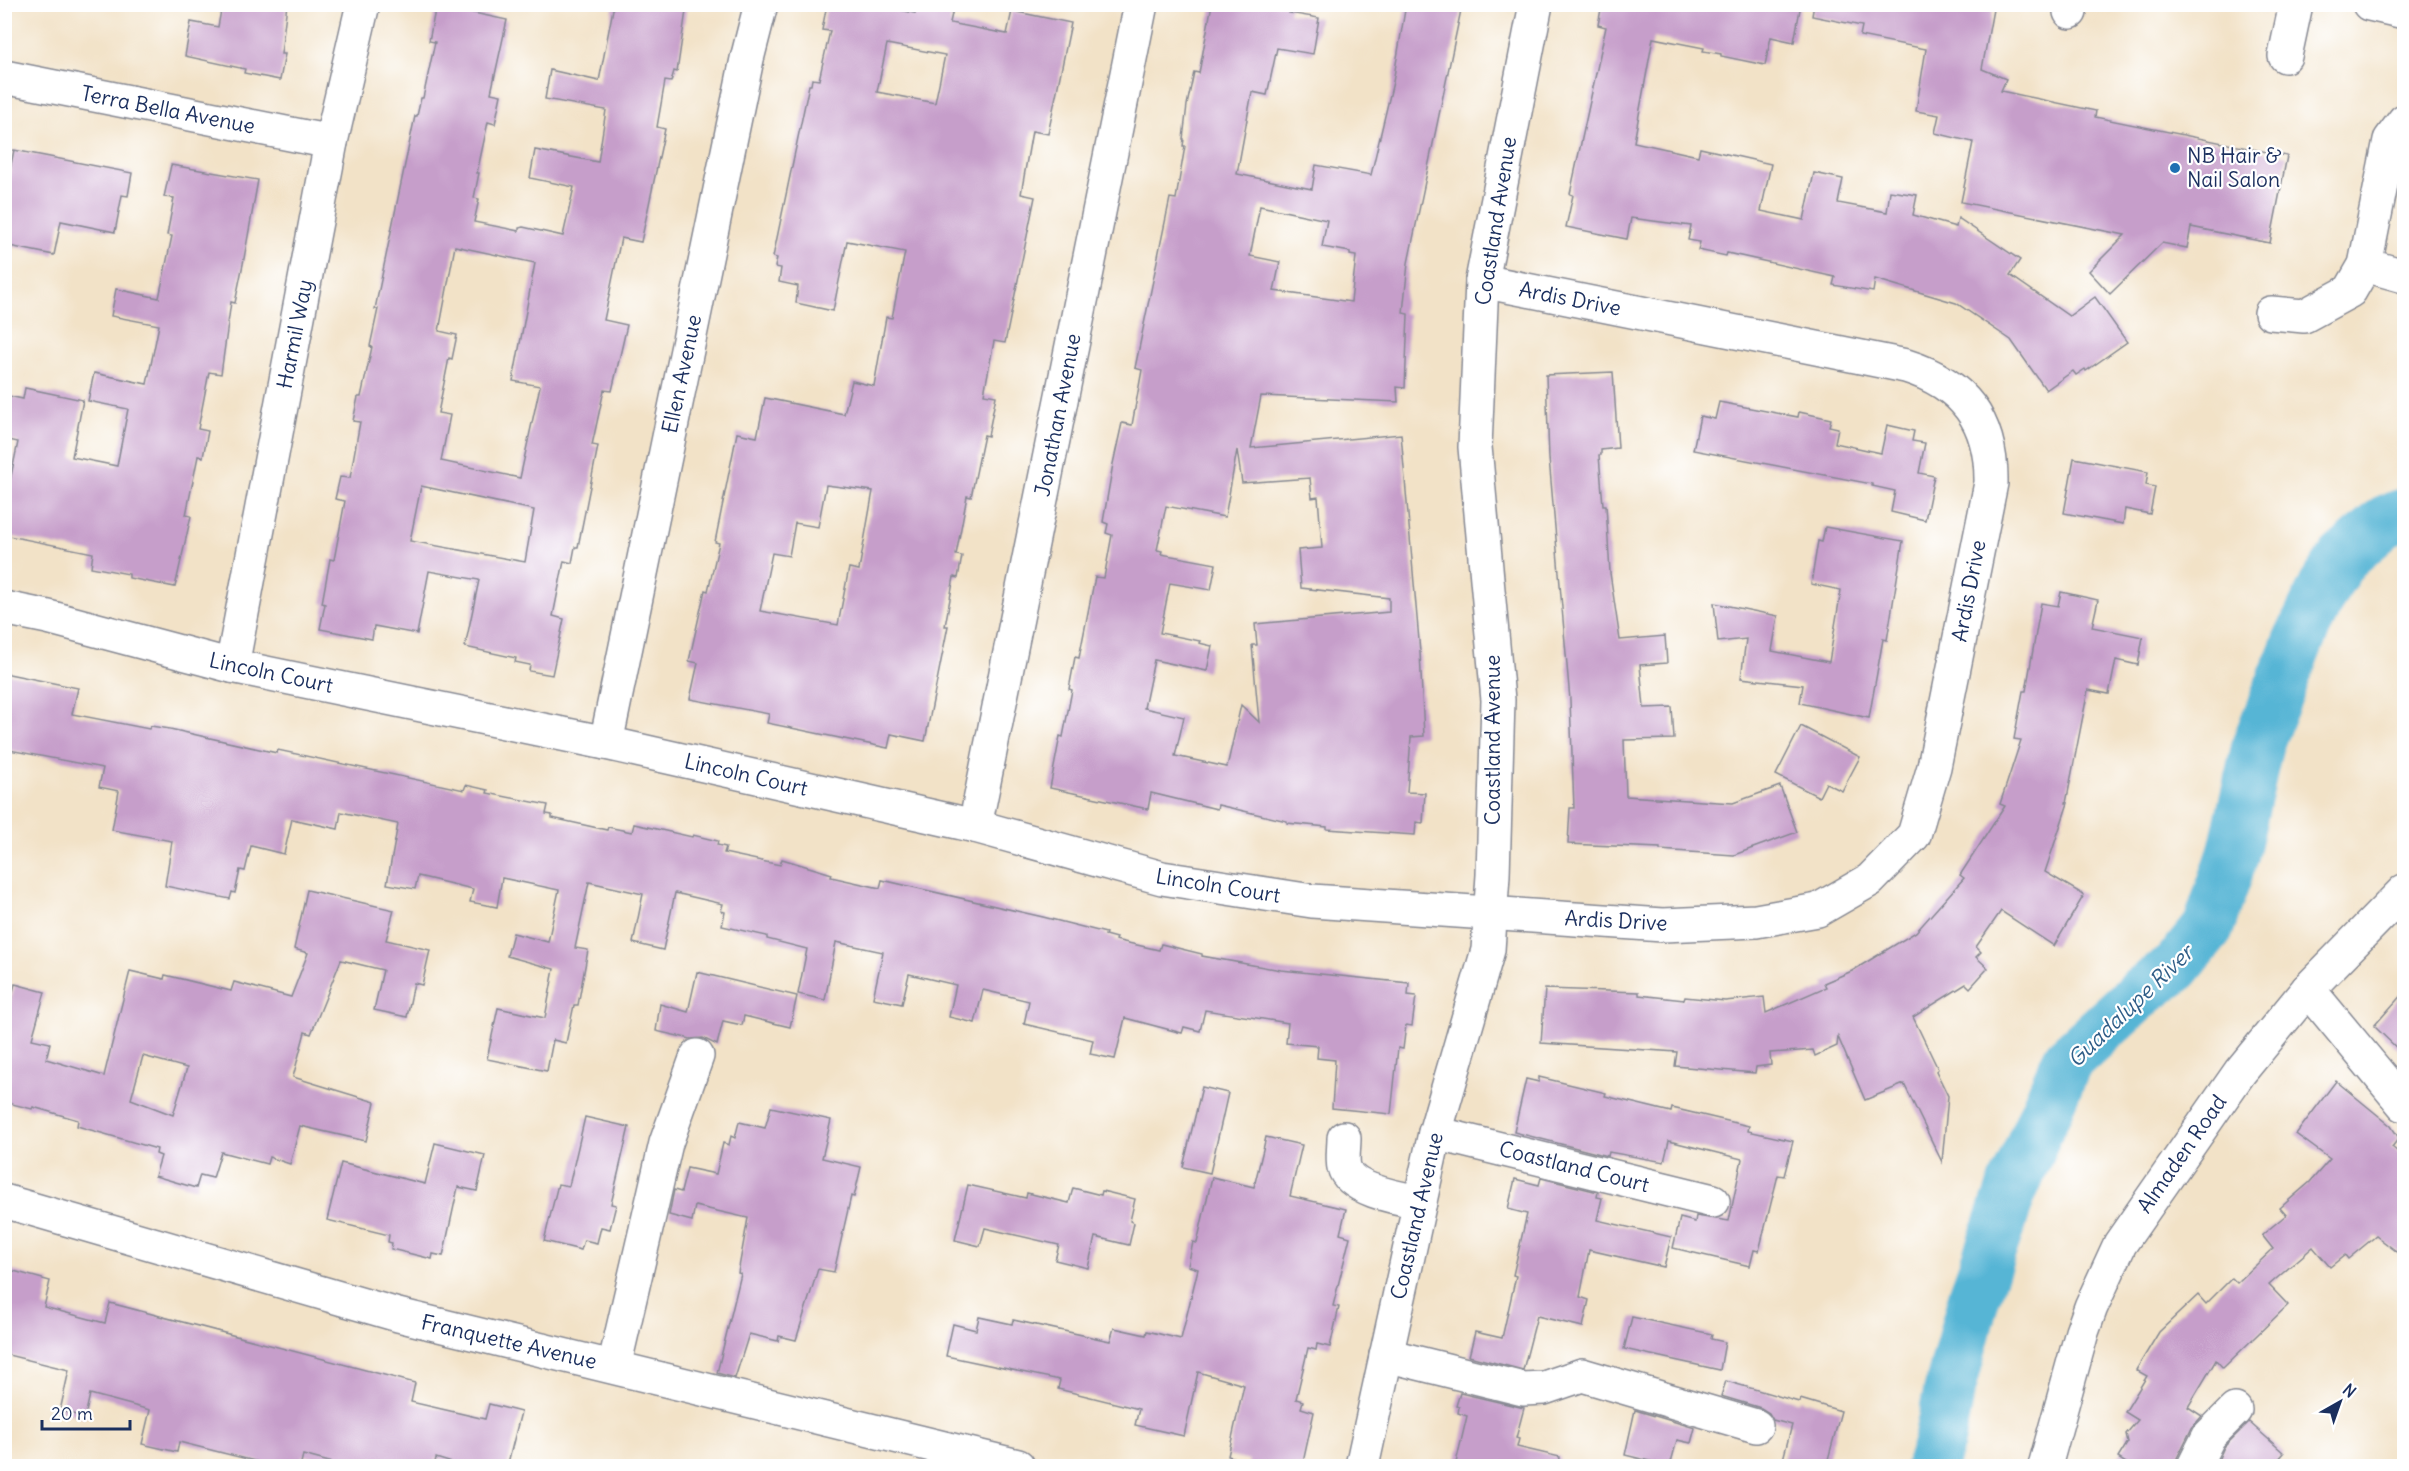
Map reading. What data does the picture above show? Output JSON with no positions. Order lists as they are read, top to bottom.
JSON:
{
  "streets": {
    "street": [
      "Terra Bella Avenue",
      "Coastland Avenue",
      "Ardis Drive",
      "Harmil Way",
      "Ellen Avenue",
      "Jonathan Avenue",
      "Lincoln Court",
      "Almaden Road",
      "Coastland Court",
      "Franquette Avenue"
    ]
  },
  "crossings": [
    ["Terra Bella Avenue", "Harmil Way"],
    ["Coastland Avenue", "Ardis Drive"],
    ["Coastland Avenue", "Lincoln Court"],
    ["Coastland Avenue", "Coastland Court"],
    ["Ardis Drive", "Lincoln Court"],
    ["Harmil Way", "Lincoln Court"],
    ["Ellen Avenue", "Lincoln Court"],
    ["Jonathan Avenue", "Lincoln Court"]
  ],
  "water": ["Guadalupe River"],
  "places": ["NB Hair & Nail Salon"],
  "scale_bar": "20 m",
  "north": "top right"
}
